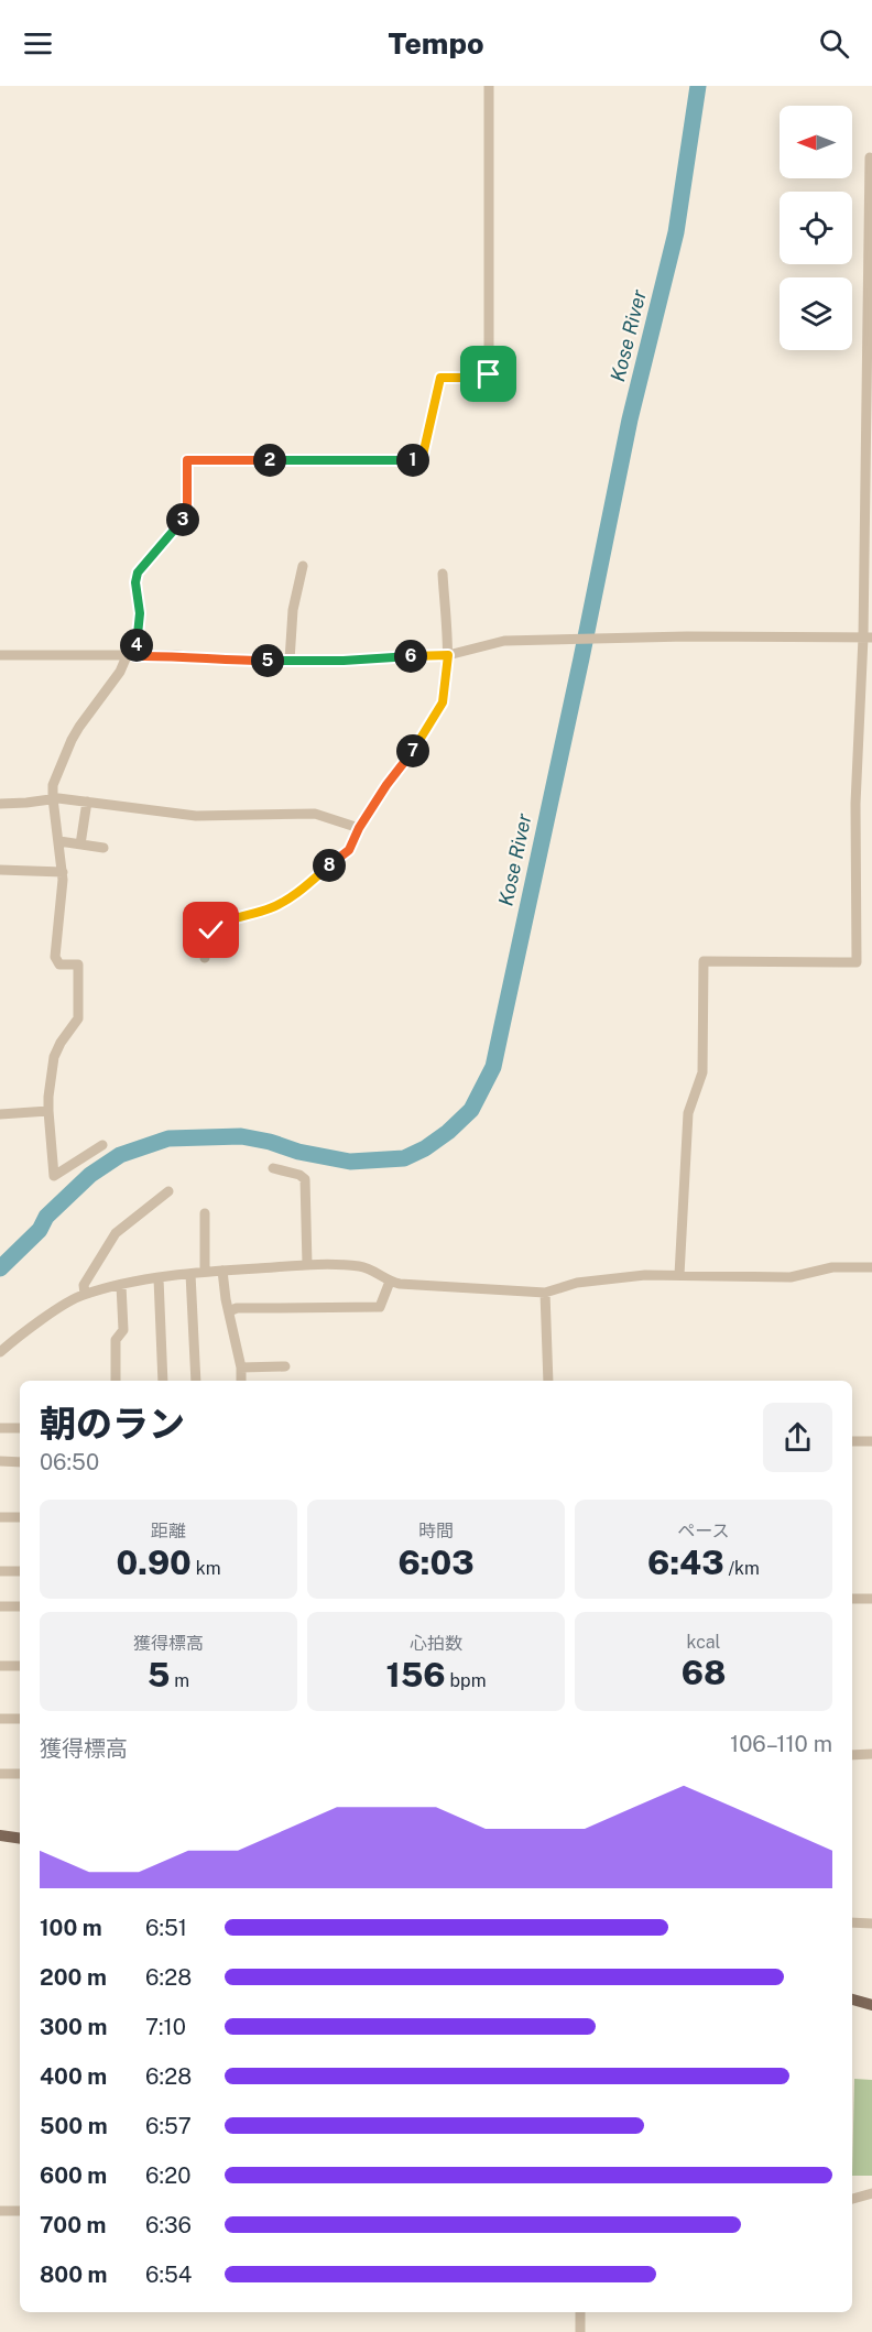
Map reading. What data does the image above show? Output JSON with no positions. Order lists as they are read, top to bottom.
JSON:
{
  "water": ["Kose River"],
  "north": "left",
  "page": {
    "header": "Tempo",
    "pins": [
      "1",
      "2",
      "3",
      "4",
      "6",
      "5",
      "7",
      "8"
    ],
    "heading": ["朝のラン", "06:50"],
    "stats": [
      ["距離", "0.90 km"],
      ["時間", "6:03"],
      ["ペース", "6:43 /km"],
      ["獲得標高", "5 m"],
      ["心拍数", "156 bpm"],
      ["kcal", "68"]
    ],
    "chart": ["獲得標高", "106–110 m"],
    "list": [
      {
        "name": "100 m",
        "note": "6:51"
      },
      {
        "name": "200 m",
        "note": "6:28"
      },
      {
        "name": "300 m",
        "note": "7:10"
      },
      {
        "name": "400 m",
        "note": "6:28"
      },
      {
        "name": "500 m",
        "note": "6:57"
      },
      {
        "name": "600 m",
        "note": "6:20"
      },
      {
        "name": "700 m",
        "note": "6:36"
      },
      {
        "name": "800 m",
        "note": "6:54"
      }
    ]
  }
}
